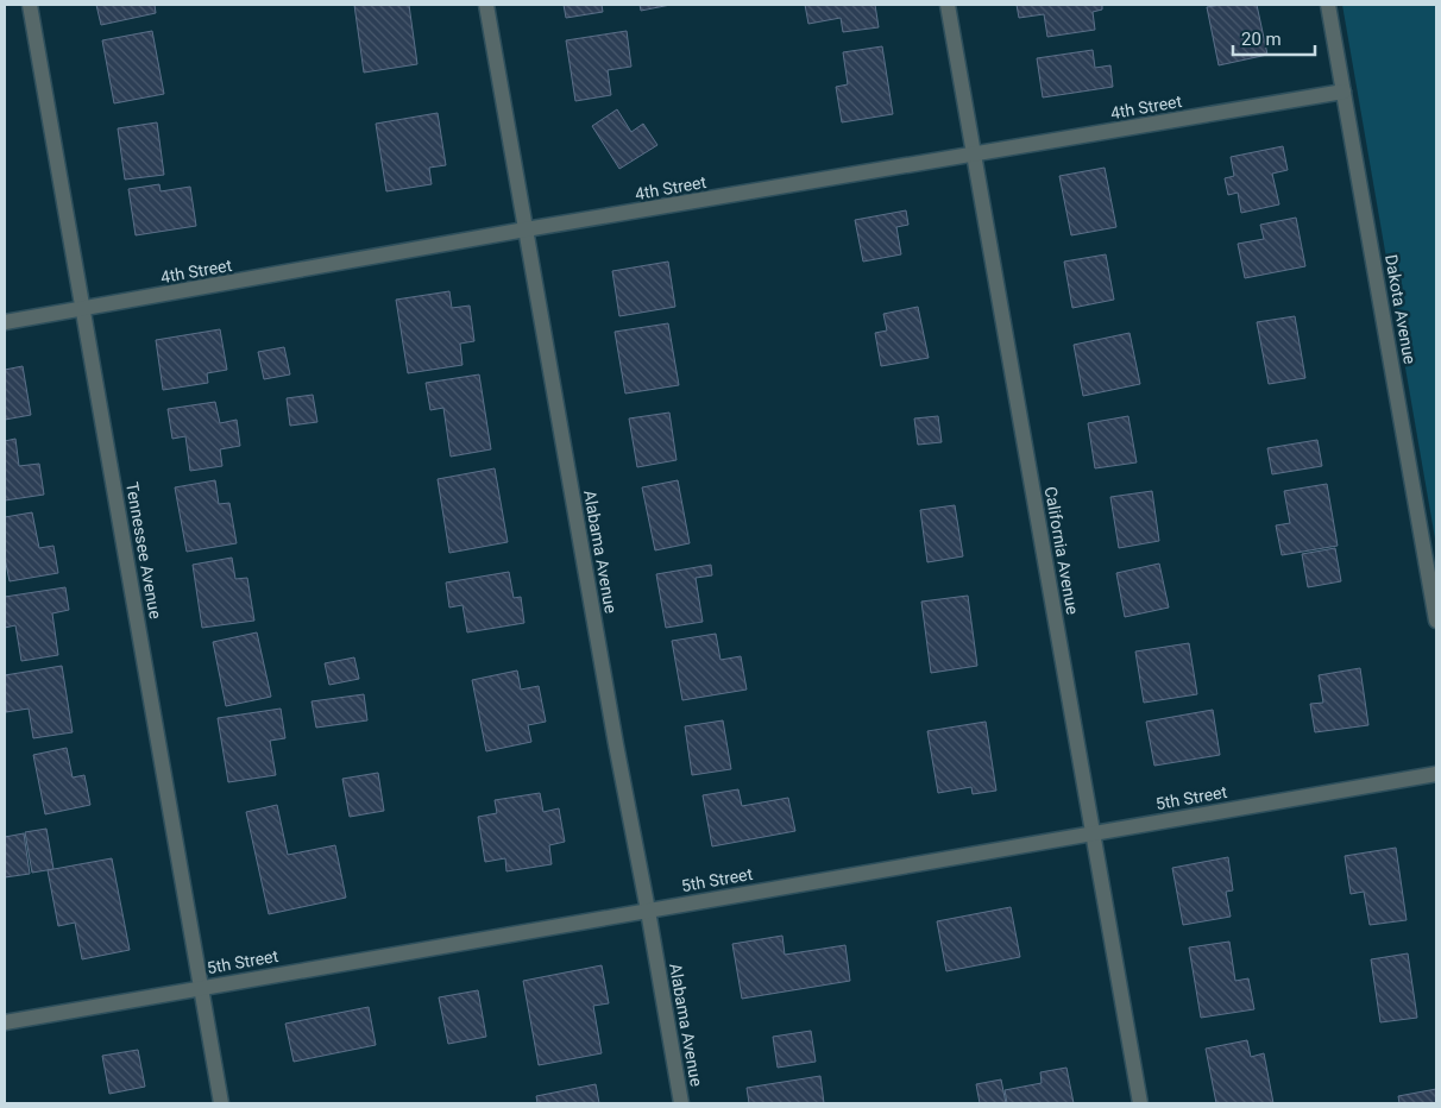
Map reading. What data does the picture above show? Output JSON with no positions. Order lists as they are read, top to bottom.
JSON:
{
  "streets": {
    "street": [
      "4th Street",
      "Dakota Avenue",
      "Tennessee Avenue",
      "California Avenue",
      "Alabama Avenue",
      "5th Street"
    ]
  },
  "crossings": [
    ["4th Street", "Dakota Avenue"],
    ["4th Street", "Tennessee Avenue"],
    ["4th Street", "California Avenue"],
    ["4th Street", "Alabama Avenue"],
    ["Tennessee Avenue", "5th Street"],
    ["California Avenue", "5th Street"],
    ["Alabama Avenue", "5th Street"]
  ],
  "scale_bar": "20 m"
}
